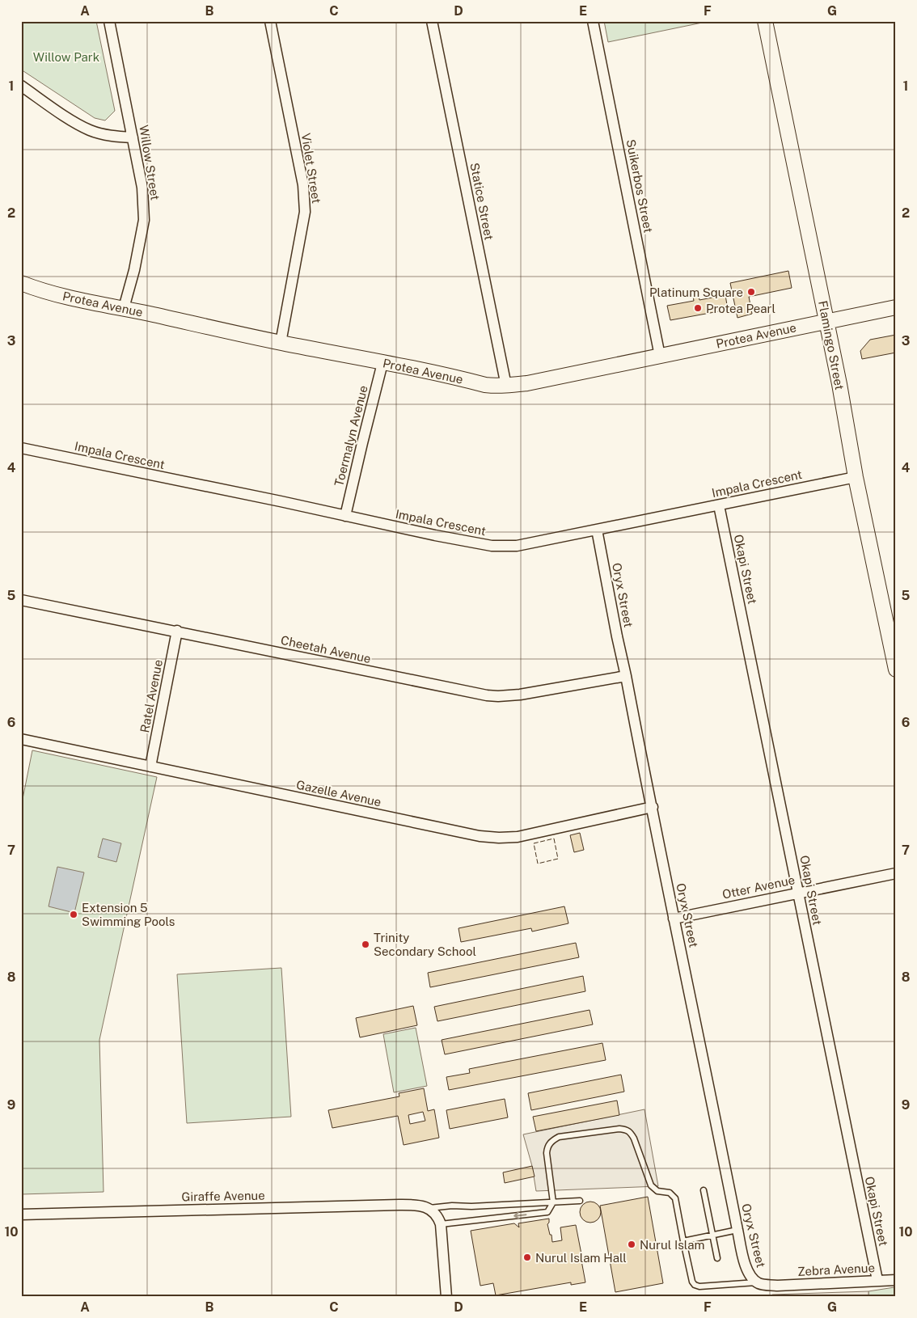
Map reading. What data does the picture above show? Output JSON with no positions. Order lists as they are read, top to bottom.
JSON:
{
  "streets": {
    "street": [
      "Willow Street",
      "Violet Street",
      "Suikerbos Street",
      "Statice Street",
      "Protea Avenue",
      "Flamingo Street",
      "Toermalyn Avenue",
      "Impala Crescent",
      "Okapi Street",
      "Oryx Street",
      "Cheetah Avenue",
      "Ratel Avenue",
      "Gazelle Avenue",
      "Otter Avenue",
      "Giraffe Avenue",
      "Zebra Avenue"
    ]
  },
  "crossings": [
    ["Willow Street", "Protea Avenue"],
    ["Violet Street", "Protea Avenue"],
    ["Suikerbos Street", "Protea Avenue"],
    ["Statice Street", "Protea Avenue"],
    ["Protea Avenue", "Flamingo Street"],
    ["Protea Avenue", "Toermalyn Avenue"],
    ["Flamingo Street", "Impala Crescent"],
    ["Toermalyn Avenue", "Impala Crescent"],
    ["Impala Crescent", "Okapi Street"],
    ["Impala Crescent", "Oryx Street"],
    ["Okapi Street", "Otter Avenue"],
    ["Okapi Street", "Zebra Avenue"],
    ["Oryx Street", "Cheetah Avenue"],
    ["Oryx Street", "Gazelle Avenue"],
    ["Oryx Street", "Otter Avenue"],
    ["Oryx Street", "Zebra Avenue"],
    ["Cheetah Avenue", "Ratel Avenue"],
    ["Ratel Avenue", "Gazelle Avenue"]
  ],
  "parks": ["Willow Park"],
  "places": [
    "Platinum Square",
    "Protea Pearl",
    "Extension 5 Swimming Pools",
    "Trinity Secondary School",
    "Nurul Islam",
    "Nurul Islam Hall"
  ],
  "grid": {
    "columns": [
      "A",
      "B",
      "C",
      "D",
      "E",
      "F",
      "G"
    ],
    "rows": [
      "1",
      "2",
      "3",
      "4",
      "5",
      "6",
      "7",
      "8",
      "9",
      "10"
    ]
  }
}
